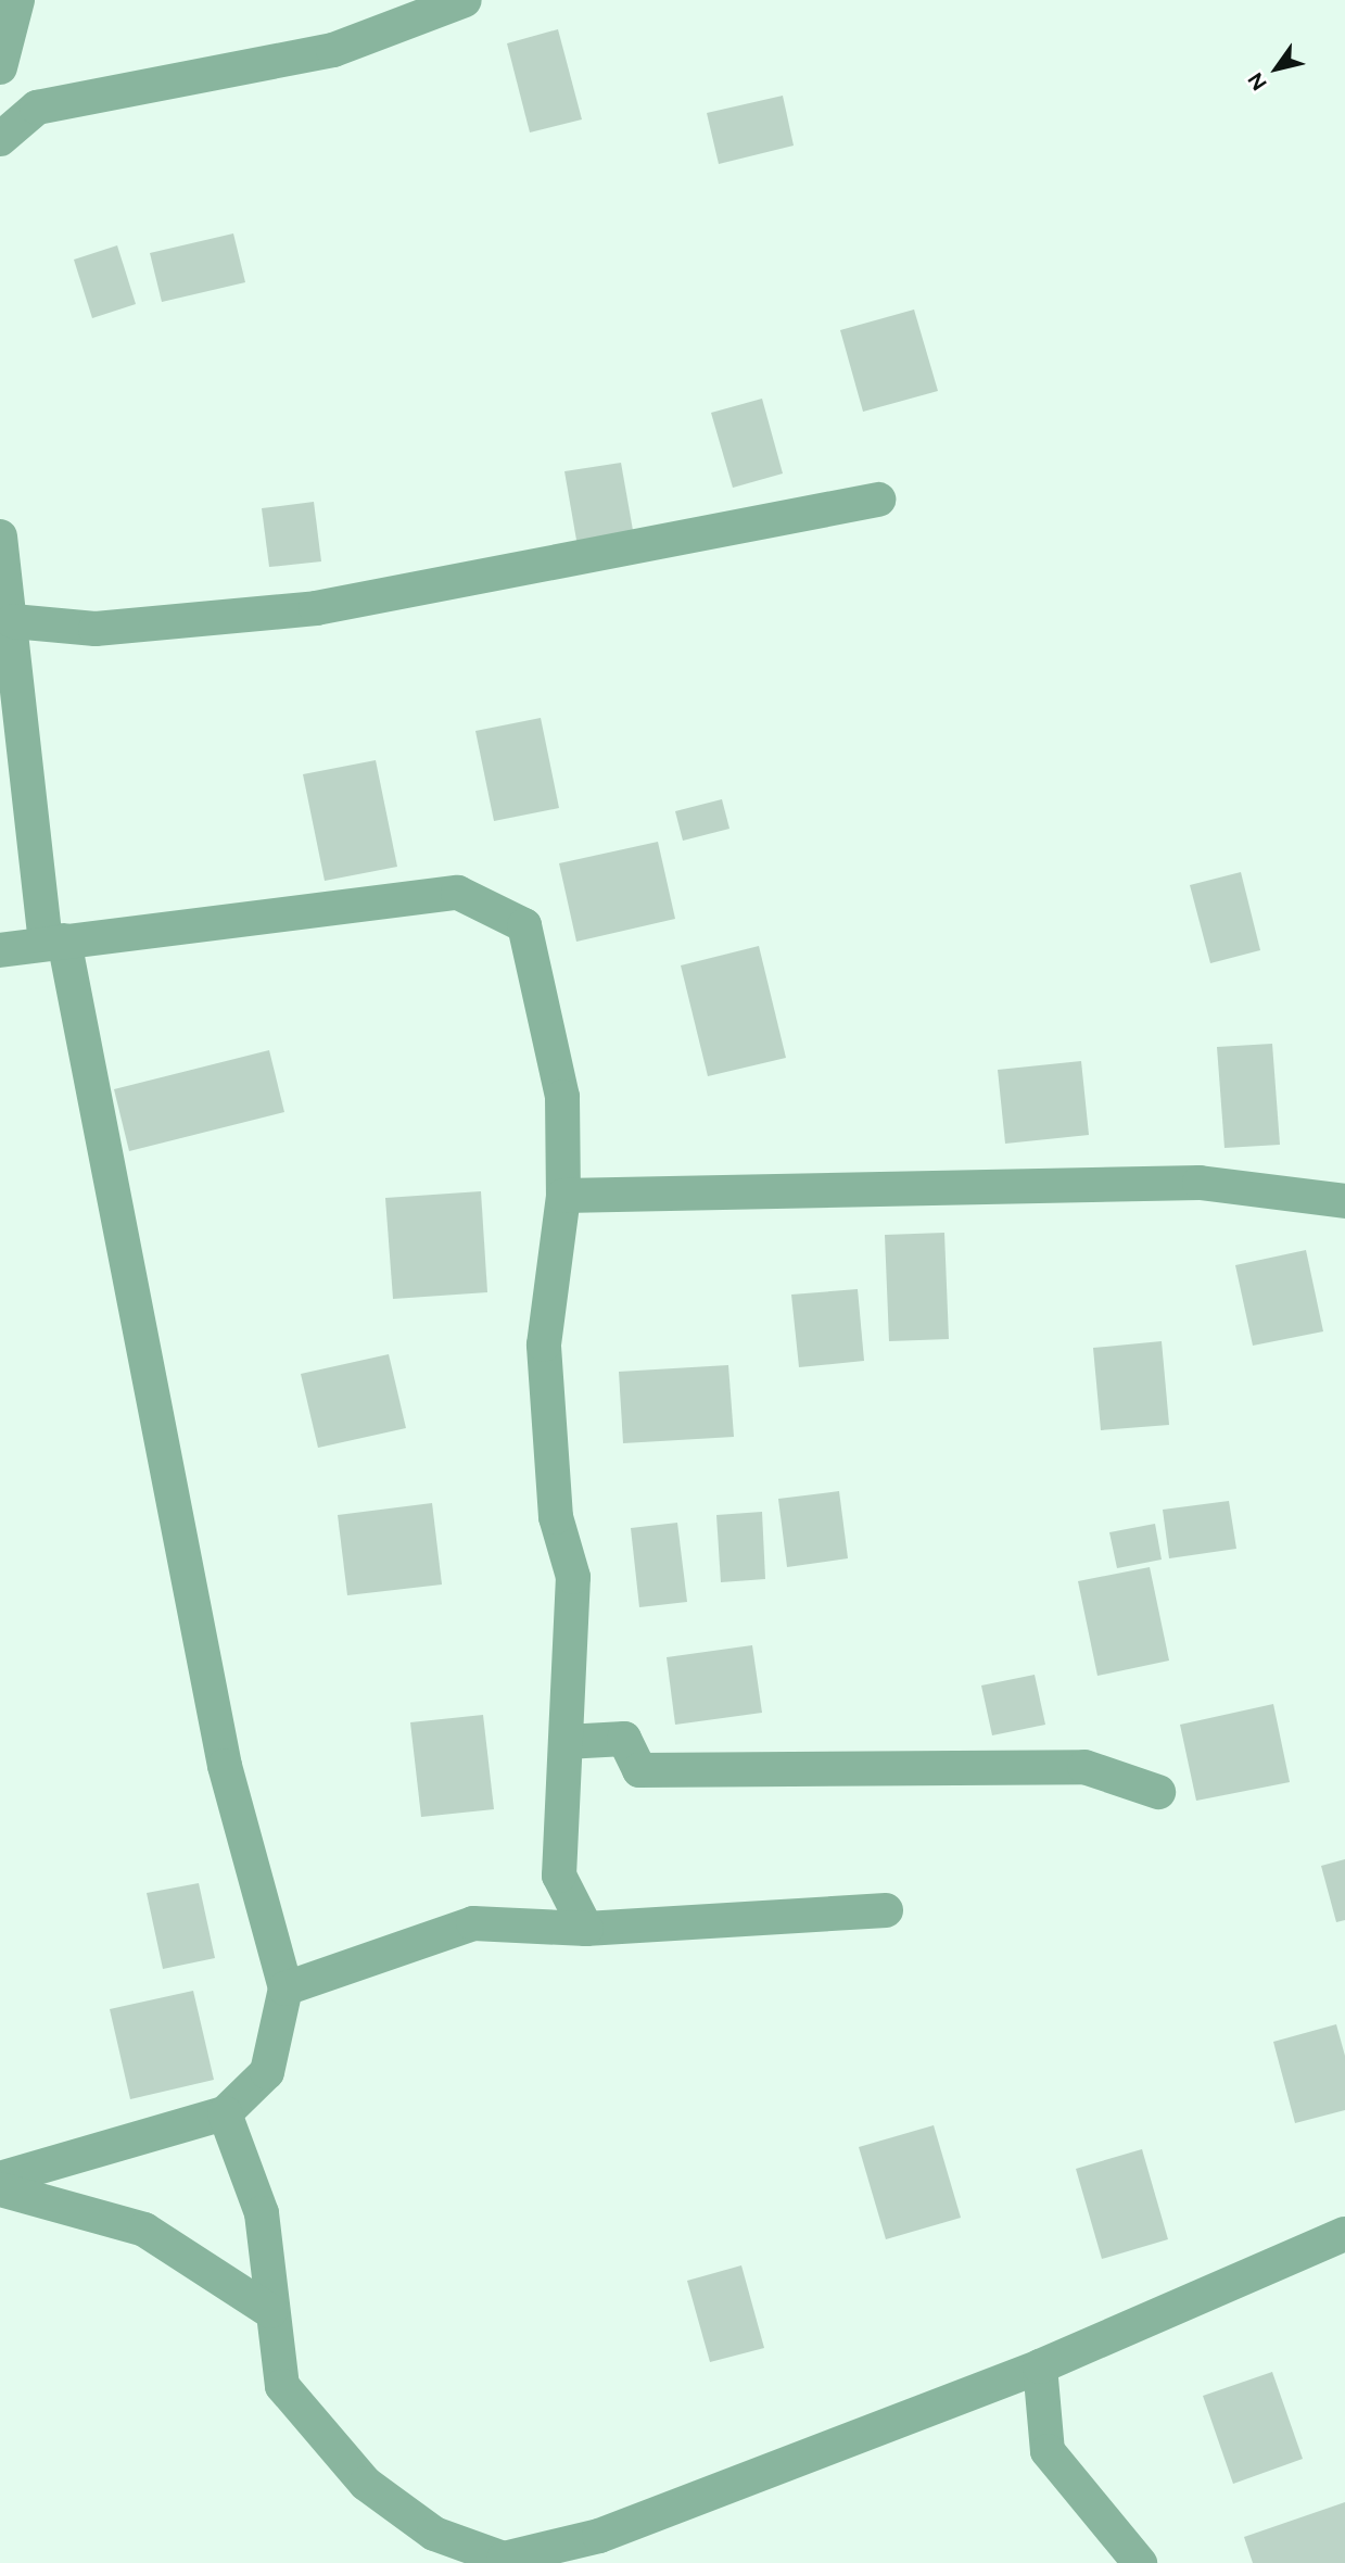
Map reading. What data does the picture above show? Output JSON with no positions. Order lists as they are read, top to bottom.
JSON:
{
  "north": "bottom left"
}
